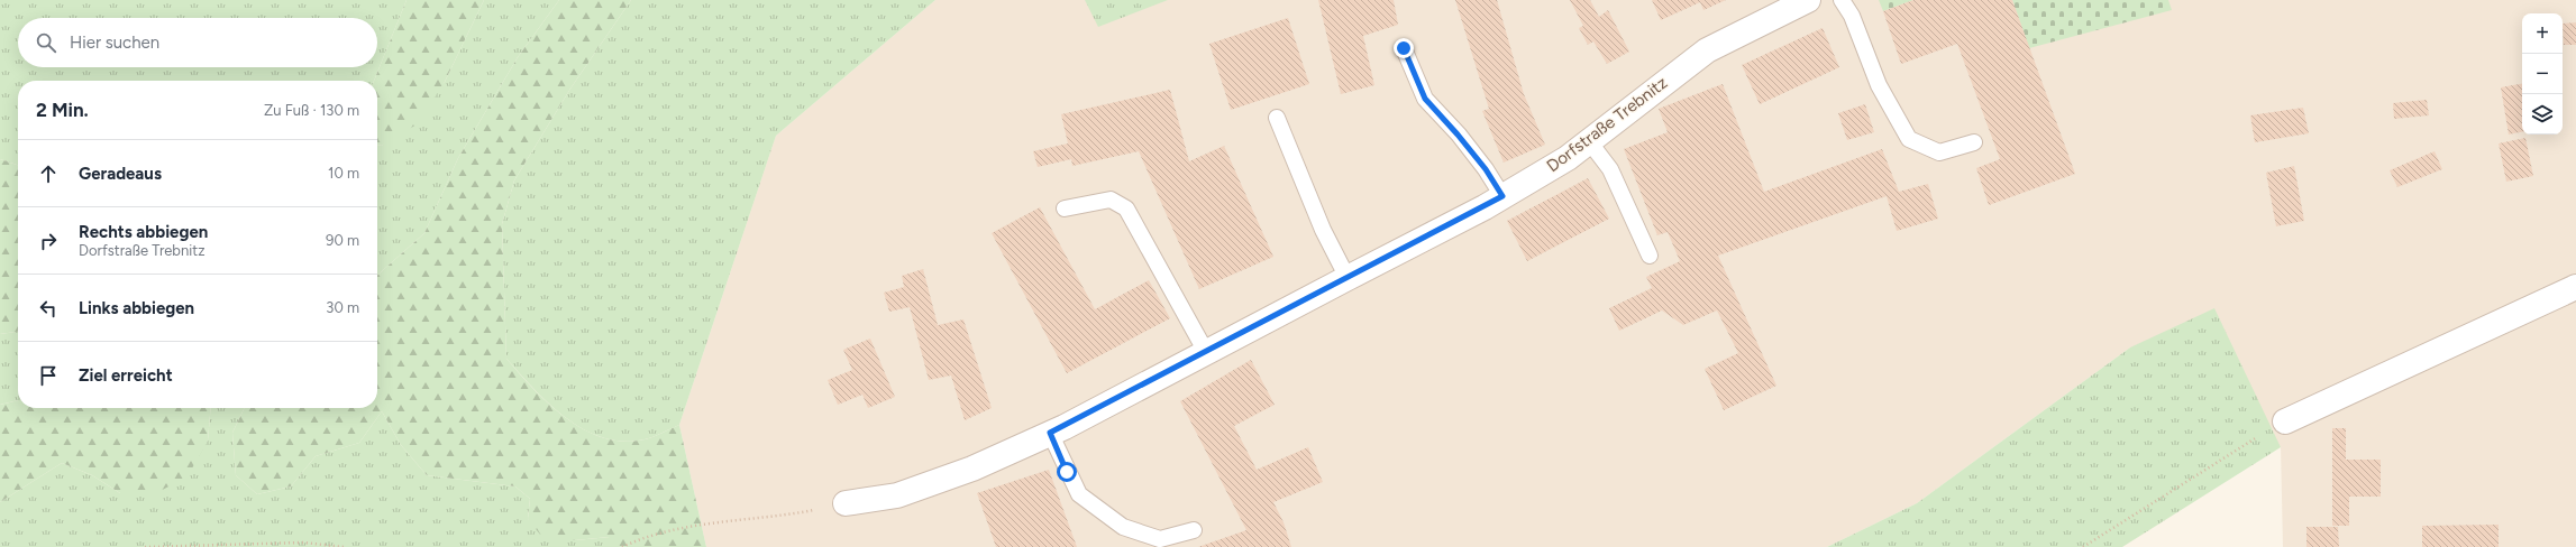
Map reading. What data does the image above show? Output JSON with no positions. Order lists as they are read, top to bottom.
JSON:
{
  "streets": {
    "street": ["Dorfstraße Trebnitz"]
  },
  "page": {
    "map_buttons": ["+", "−"],
    "search": "Hier suchen",
    "heading": ["2 Min.", "Zu Fuß · 130 m"],
    "list": [
      ["Geradeaus", "10 m"],
      ["Rechts abbiegen", "Dorfstraße Trebnitz", "90 m"],
      ["Links abbiegen", "30 m"],
      "Ziel erreicht"
    ]
  }
}
